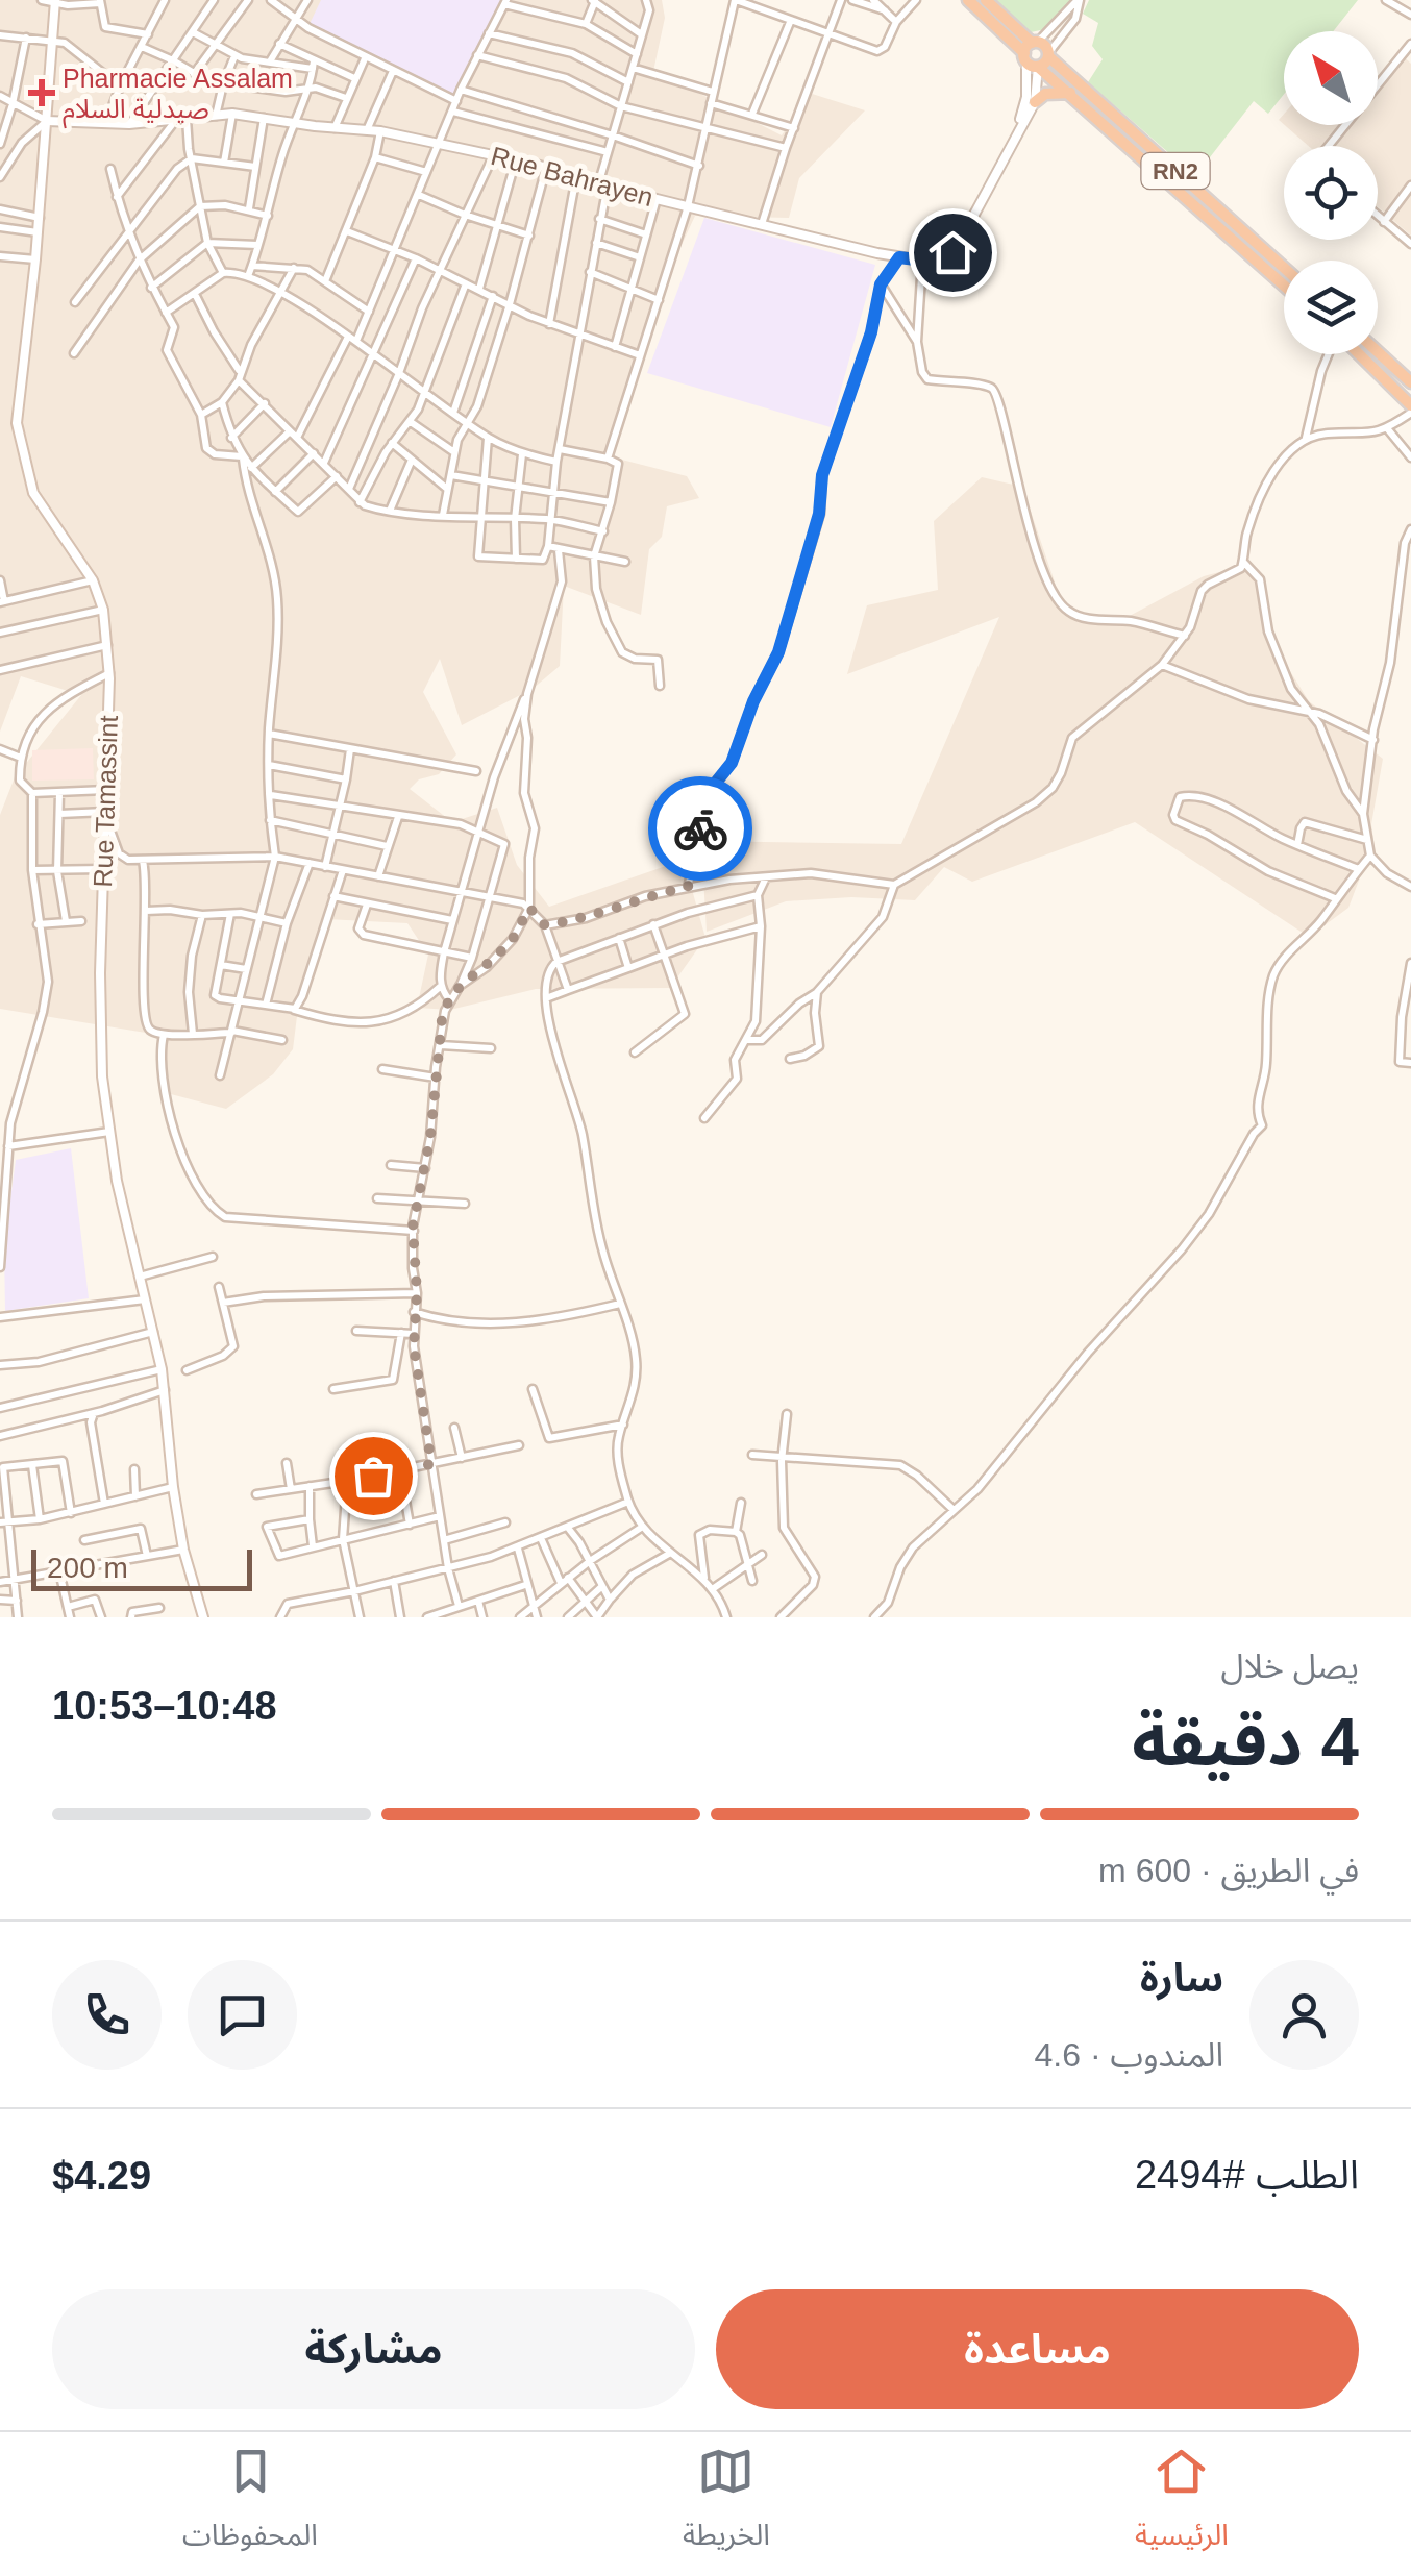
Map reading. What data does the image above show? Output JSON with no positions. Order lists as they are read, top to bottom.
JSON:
{
  "streets": {
    "highway": ["RN2"],
    "main road": ["Rue Bahrayen", "Rue Tamassint"]
  },
  "crossings": [
    ["Rue Bahrayen", "Rue Tamassint"]
  ],
  "places": {
    "health": ["Pharmacie Assalam صيدلية السلام"]
  },
  "scale_bar": "200 m",
  "north": "top left",
  "page": {
    "scale": "200 m",
    "heading": ["4 دقيقة", "يصل خلال", "10:48–10:53"],
    "panel": [
      "سارة",
      "المندوب · 4.6",
      "الطلب #2494",
      "$4.29"
    ],
    "bar": "في الطريق · 600 m",
    "buttons": ["مساعدة", "مشاركة"],
    "tabs": ["الرئيسية", "الخريطة", "المحفوظات"]
  }
}
